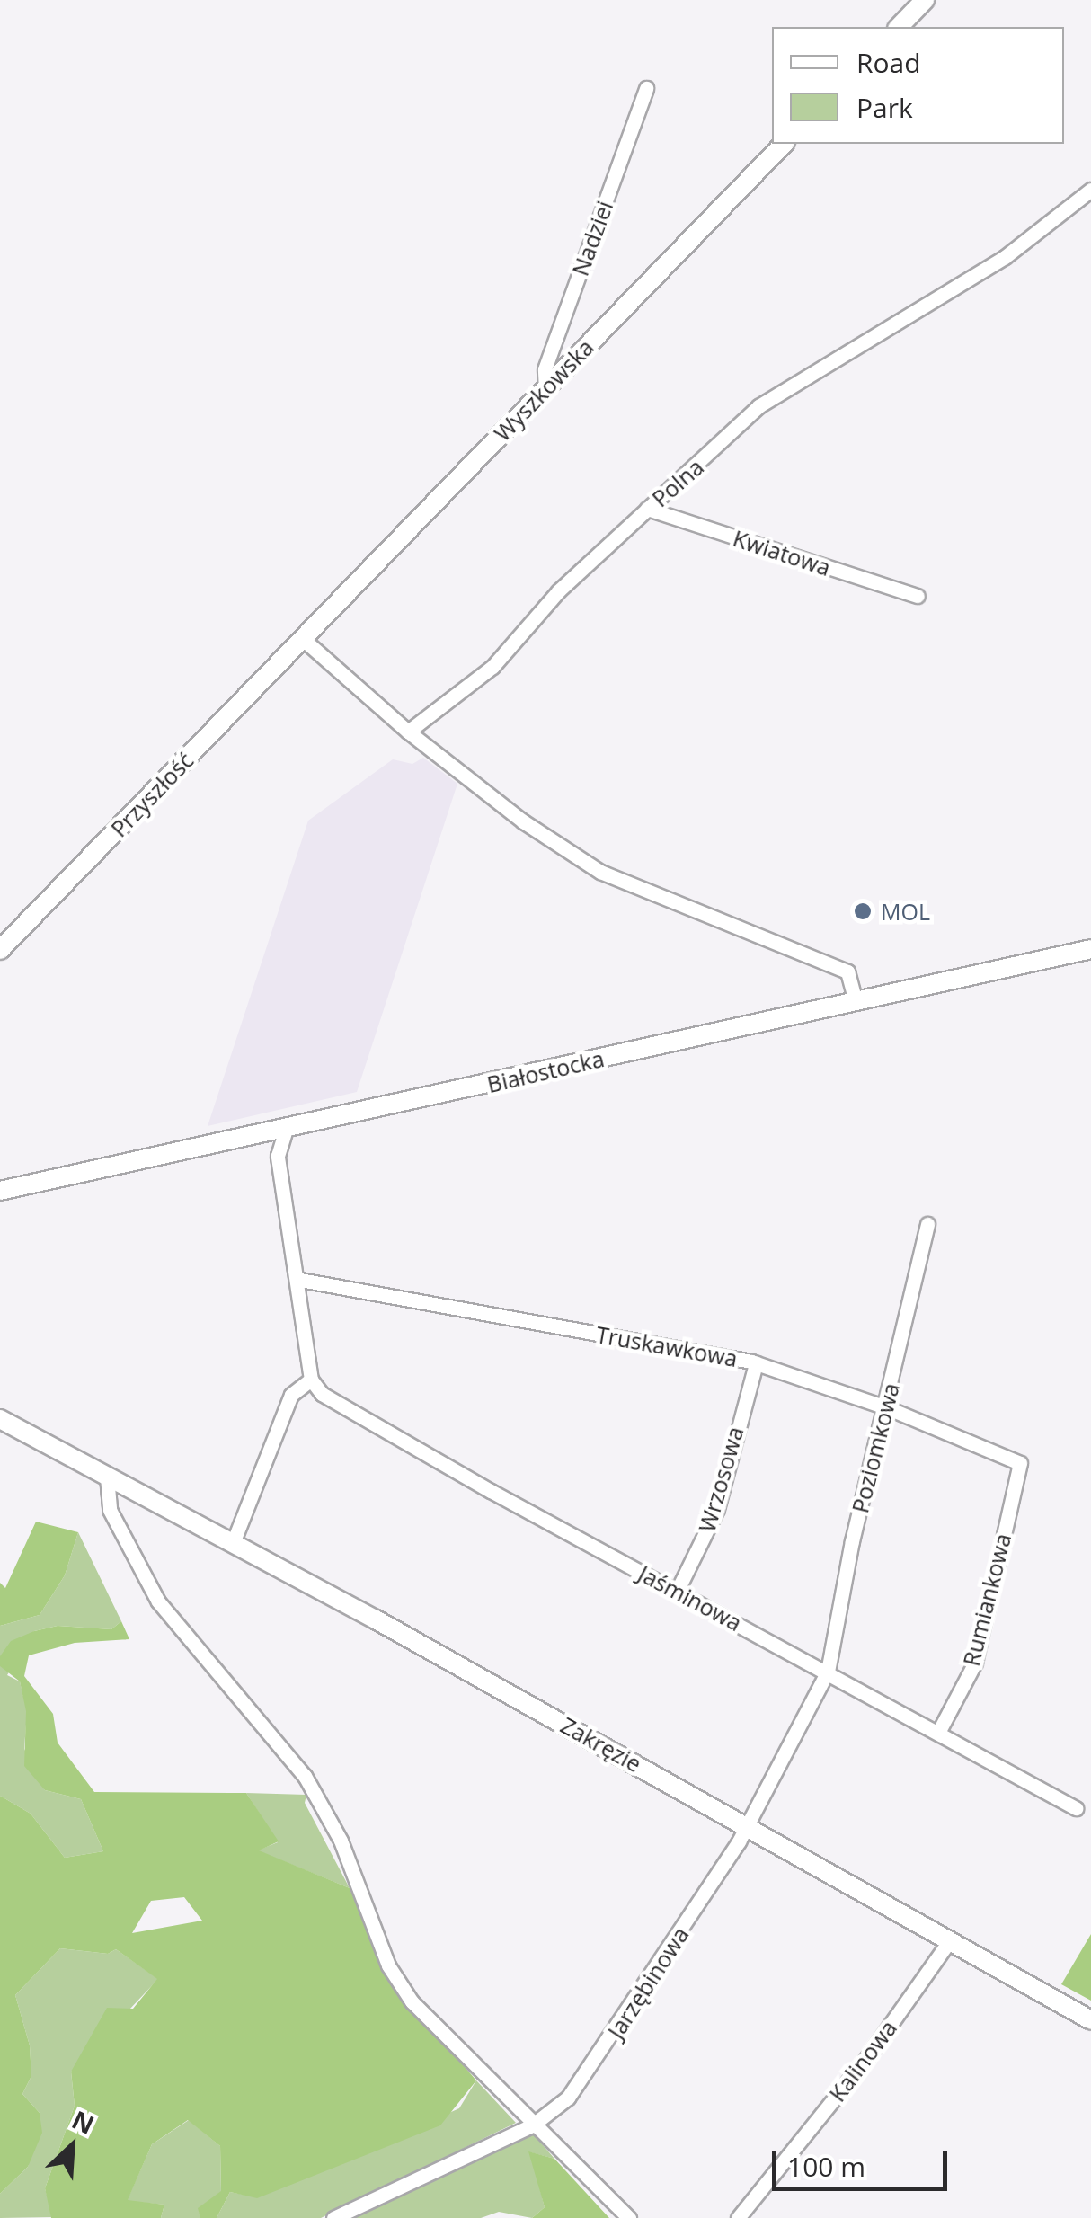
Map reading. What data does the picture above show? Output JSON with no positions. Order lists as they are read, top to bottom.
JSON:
{
  "streets": {
    "street": [
      "Nadziei",
      "Wyszkowska",
      "Polna",
      "Kwiatowa",
      "Przyszłość",
      "Białostocka",
      "Truskawkowa",
      "Poziomkowa",
      "Wrzosowa",
      "Jaśminowa",
      "Rumiankowa",
      "Zakręzie",
      "Jarzębinowa",
      "Kalinowa"
    ]
  },
  "crossings": [
    ["Nadziei", "Wyszkowska"],
    ["Wyszkowska", "Przyszłość"],
    ["Polna", "Kwiatowa"],
    ["Truskawkowa", "Poziomkowa"],
    ["Truskawkowa", "Wrzosowa"],
    ["Truskawkowa", "Rumiankowa"],
    ["Poziomkowa", "Jaśminowa"],
    ["Poziomkowa", "Zakręzie"],
    ["Poziomkowa", "Jarzębinowa"],
    ["Wrzosowa", "Jaśminowa"],
    ["Jaśminowa", "Rumiankowa"],
    ["Zakręzie", "Jarzębinowa"],
    ["Zakręzie", "Kalinowa"]
  ],
  "places": ["MOL"],
  "legend": ["Road", "Park"],
  "scale_bar": "100 m",
  "north": "top right"
}
